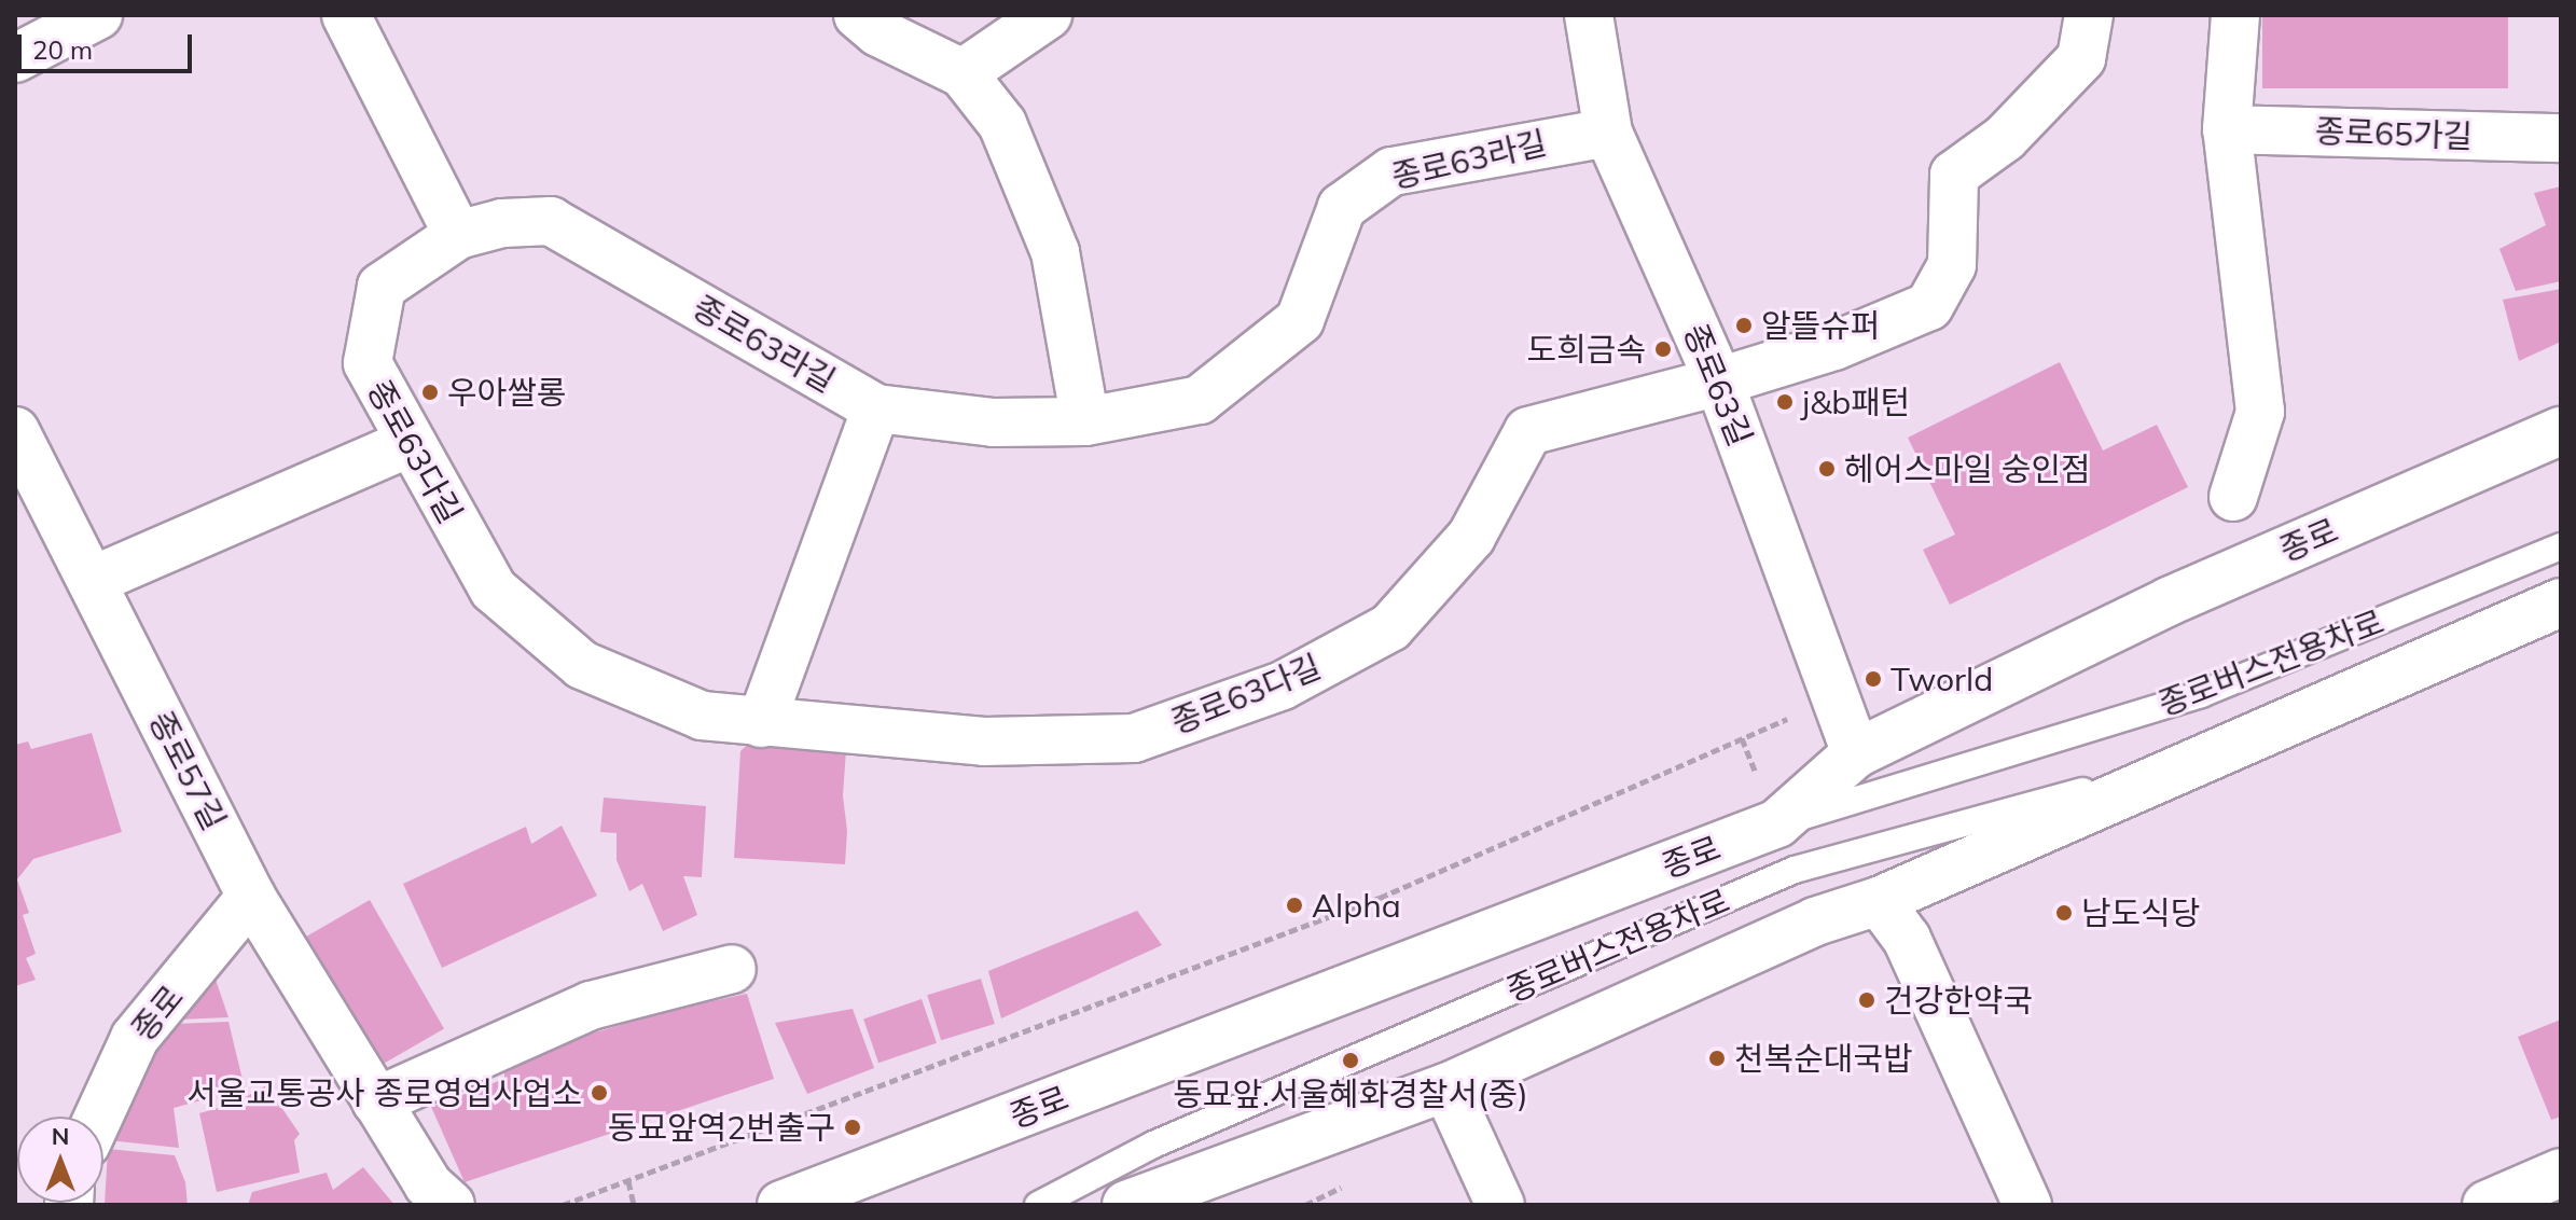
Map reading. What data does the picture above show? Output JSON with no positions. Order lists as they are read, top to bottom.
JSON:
{
  "streets": {
    "street": [
      "종로65가길",
      "종로63라길",
      "종로63길",
      "종로63다길",
      "종로",
      "종로57길"
    ],
    "lane": ["종로버스전용차로"]
  },
  "crossings": [
    ["종로63라길", "종로63길"],
    ["종로63라길", "종로63다길"],
    ["종로63길", "종로63다길"],
    ["종로63길", "종로"],
    ["종로", "종로버스전용차로"],
    ["종로", "종로57길"]
  ],
  "places": [
    "알뜰슈퍼",
    "도희금속",
    "우아쌀롱",
    "j&b패턴",
    "헤어스마일 숭인점",
    "Tworld",
    "Alpha",
    "남도식당",
    "건강한약국",
    "천복순대국밥",
    "동묘앞.서울혜화경찰서(중)",
    "서울교통공사 종로영업사업소",
    "동묘앞역2번출구"
  ],
  "scale_bar": "20 m",
  "north": "top"
}
